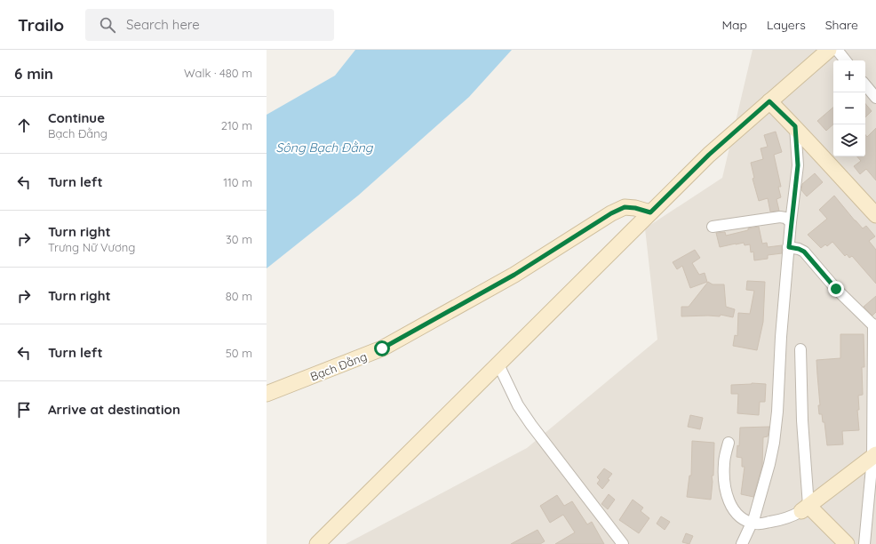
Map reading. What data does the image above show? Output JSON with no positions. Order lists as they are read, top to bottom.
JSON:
{
  "streets": {
    "street": ["Bạch Đằng"]
  },
  "water": ["Sông Bạch Đằng"],
  "page": {
    "header": "Trailo",
    "search": "Search here",
    "nav": ["Map", "Layers", "Share"],
    "heading": ["6 min", "Walk · 480 m"],
    "map_buttons": ["+", "−"],
    "list": [
      ["Continue", "Bạch Đằng", "210 m"],
      ["Turn left", "110 m"],
      ["Turn right", "Trưng Nữ Vương", "30 m"],
      ["Turn right", "80 m"],
      ["Turn left", "50 m"],
      "Arrive at destination"
    ]
  }
}
